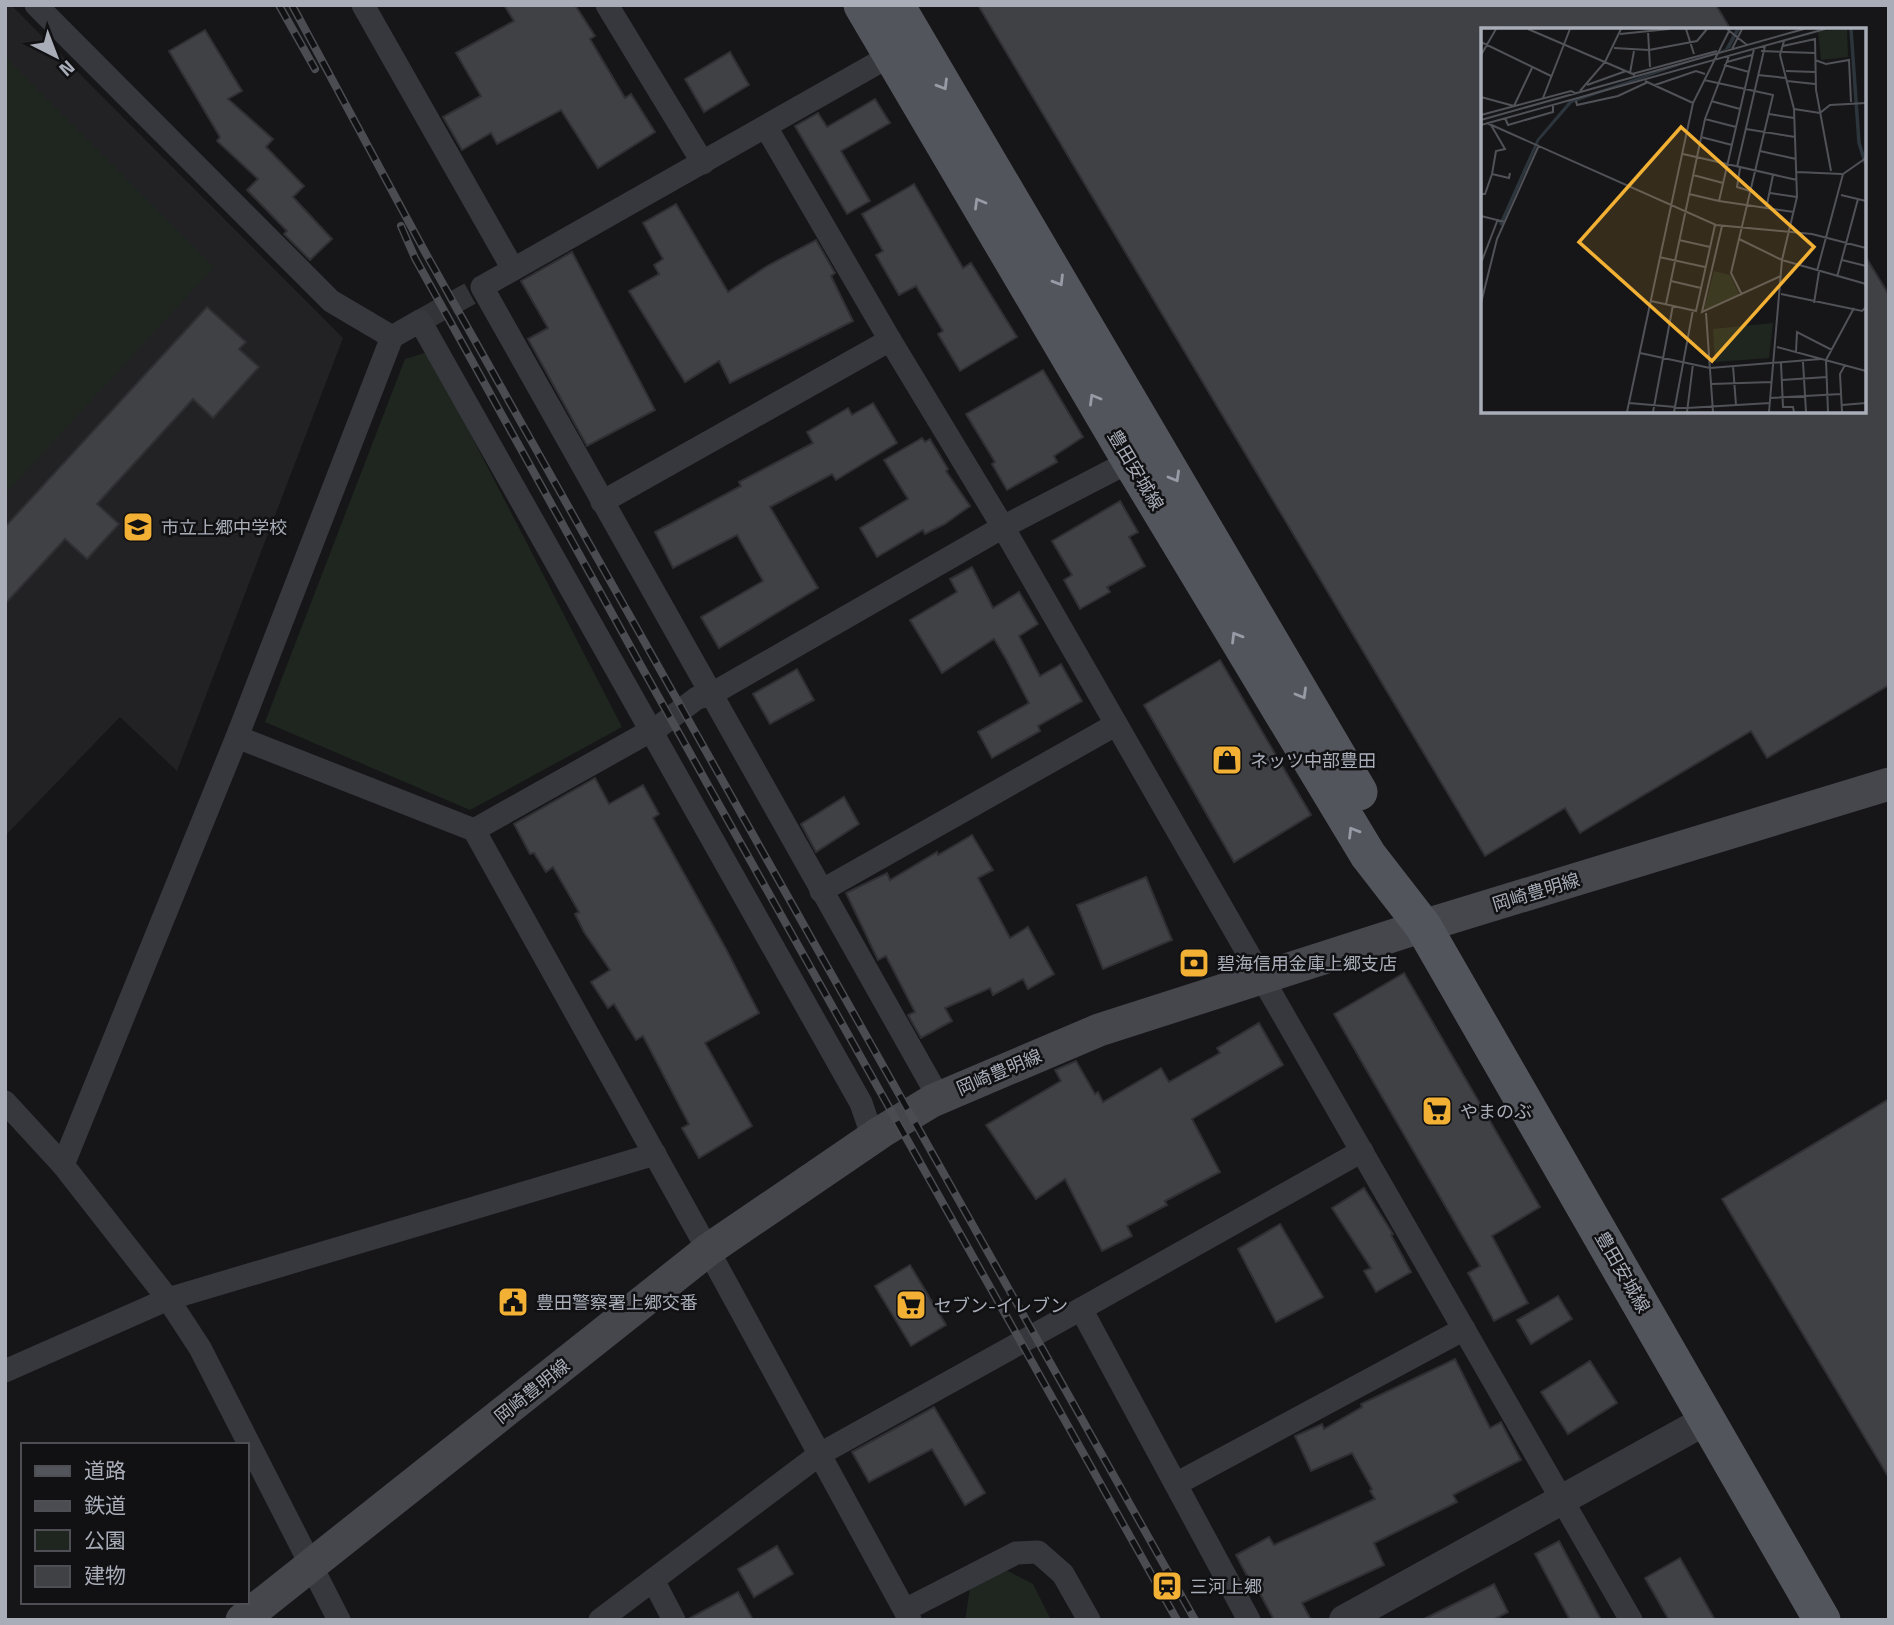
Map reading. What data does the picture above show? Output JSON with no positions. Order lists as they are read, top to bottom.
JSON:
{
  "streets": {
    "main road": ["豊田安城線", "岡崎豊明線"]
  },
  "crossings": [
    ["豊田安城線", "岡崎豊明線"]
  ],
  "places": {
    "school or university": ["市立上郷中学校"],
    "shop": ["ネッツ中部豊田"],
    "bank": ["碧海信用金庫上郷支店"],
    "supermarket": ["やまのぶ", "セブン-イレブン"],
    "public building": ["豊田警察署上郷交番"],
    "station": ["三河上郷"]
  },
  "legend": [
    "道路",
    "鉄道",
    "公園",
    "建物"
  ],
  "north": "bottom right"
}
